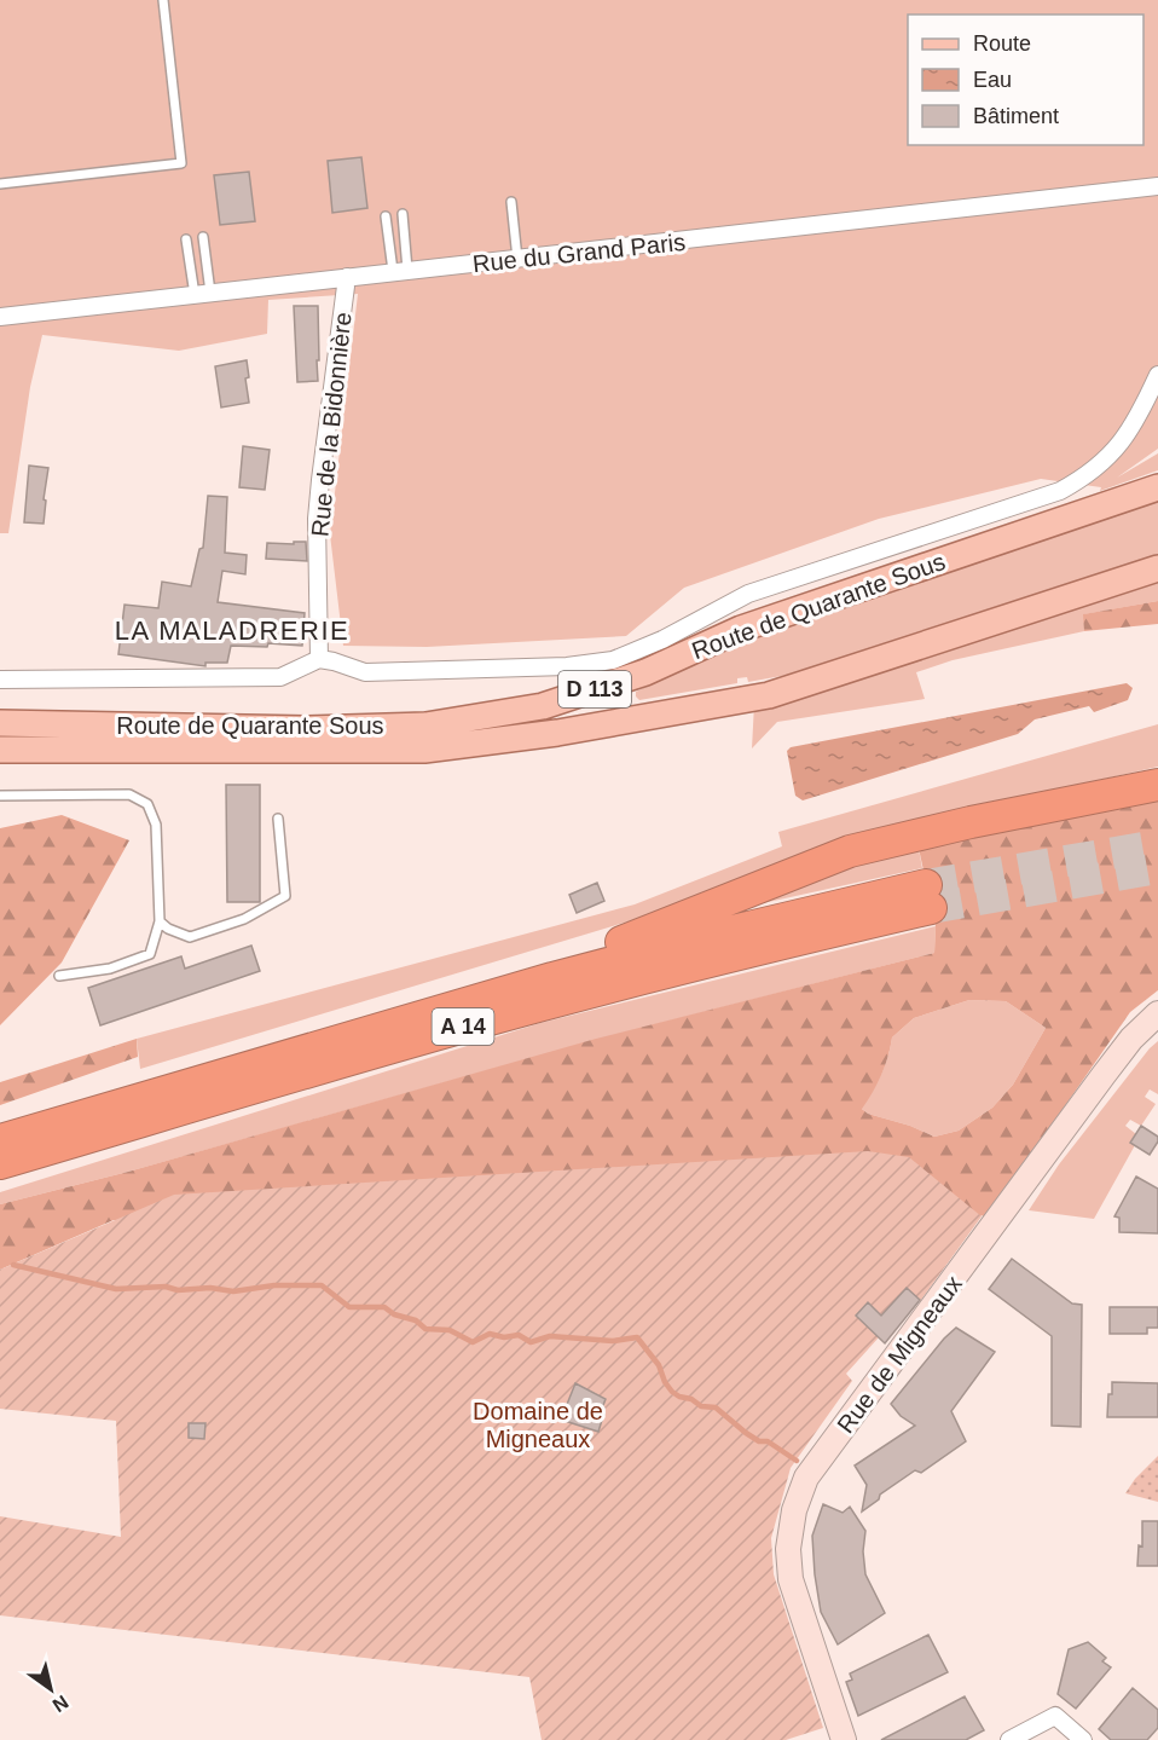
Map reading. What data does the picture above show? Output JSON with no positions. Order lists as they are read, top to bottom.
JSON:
{
  "streets": {
    "highway": ["A 14"],
    "main road": ["Route de Quarante Sous", "D 113"],
    "street": ["Rue du Grand Paris", "Rue de la Bidonnière", "Rue de Migneaux"]
  },
  "crossings": [
    ["Rue du Grand Paris", "Rue de la Bidonnière"]
  ],
  "districts": ["LA MALADRERIE"],
  "parks": ["Domaine de Migneaux"],
  "legend": ["Route", "Eau", "Bâtiment"],
  "north": "bottom right"
}
